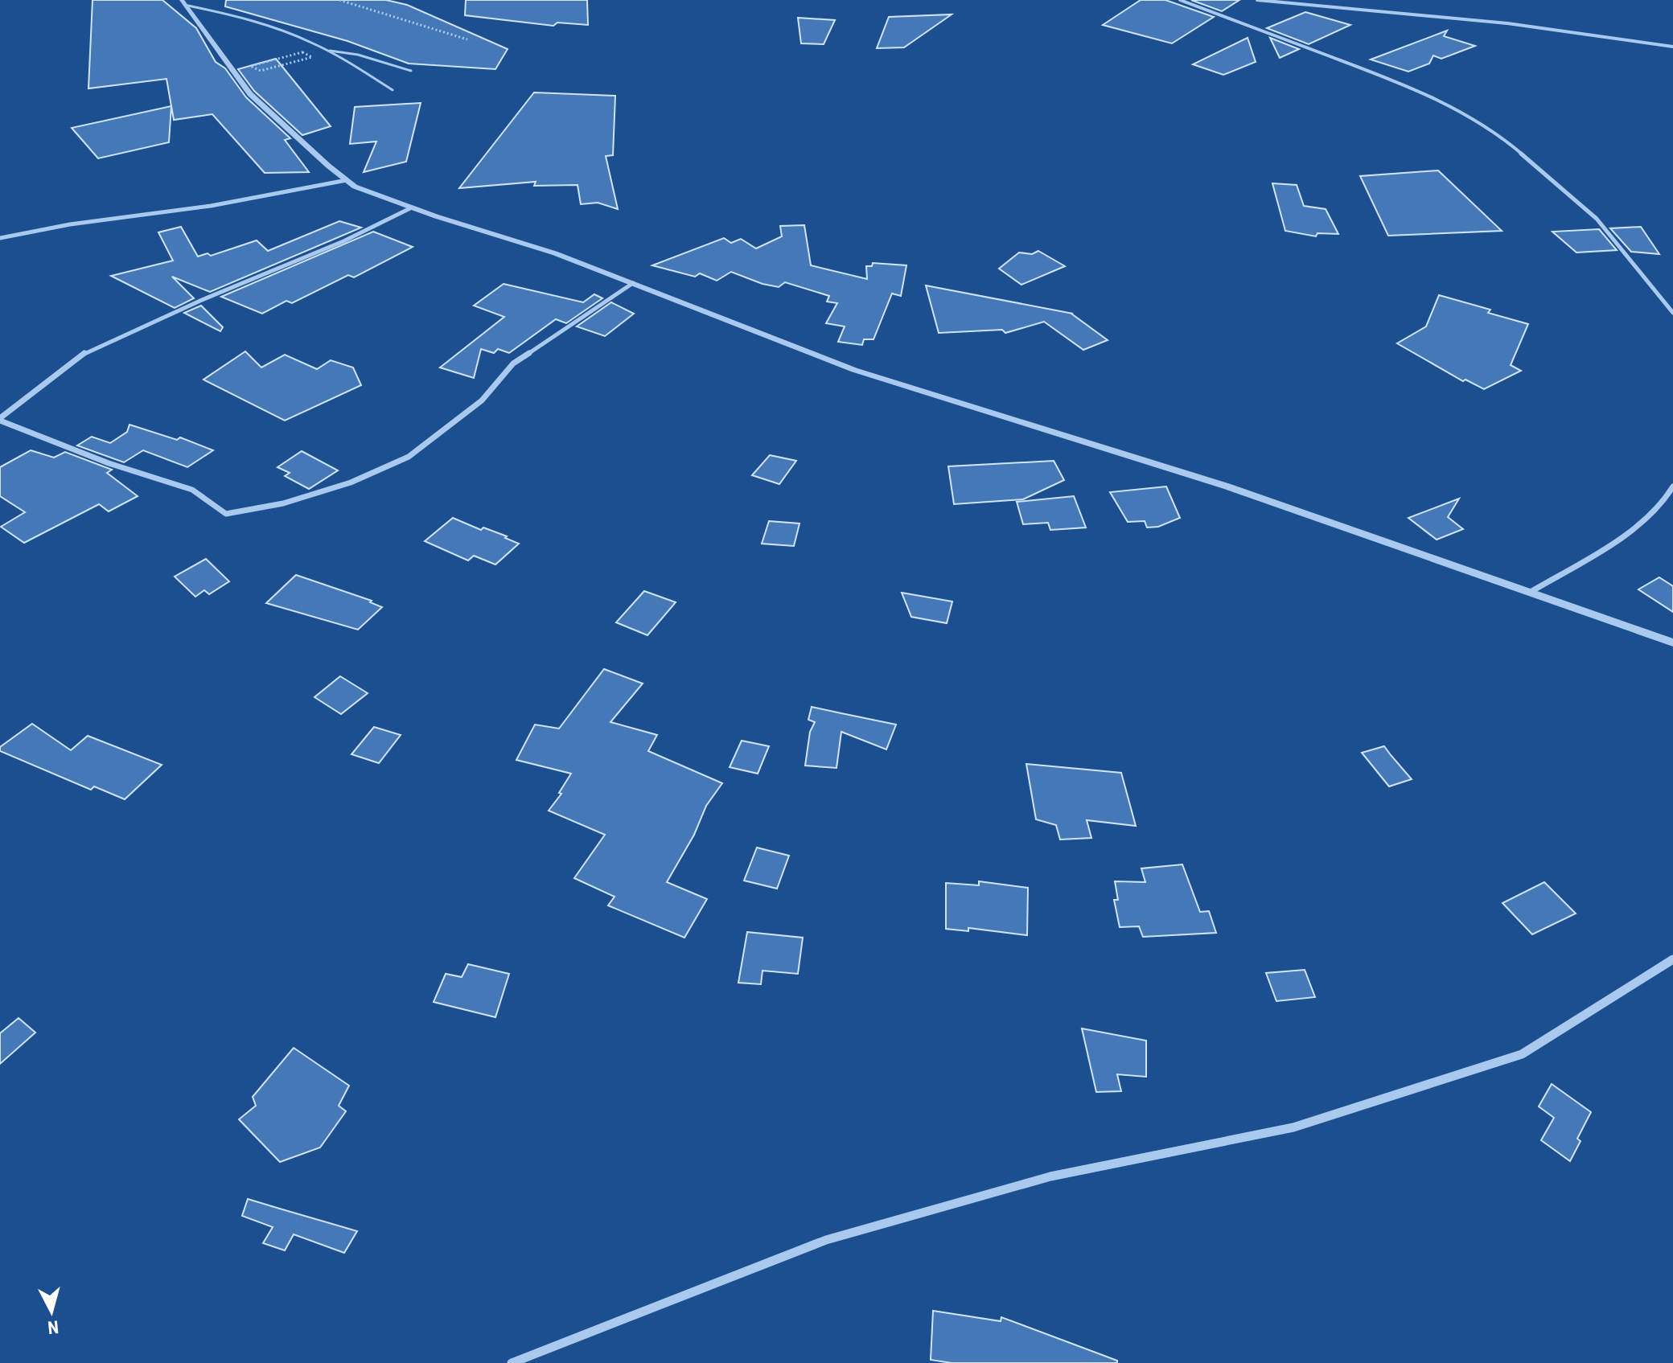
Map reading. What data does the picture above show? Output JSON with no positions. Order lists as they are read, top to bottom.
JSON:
{
  "north": "bottom"
}
